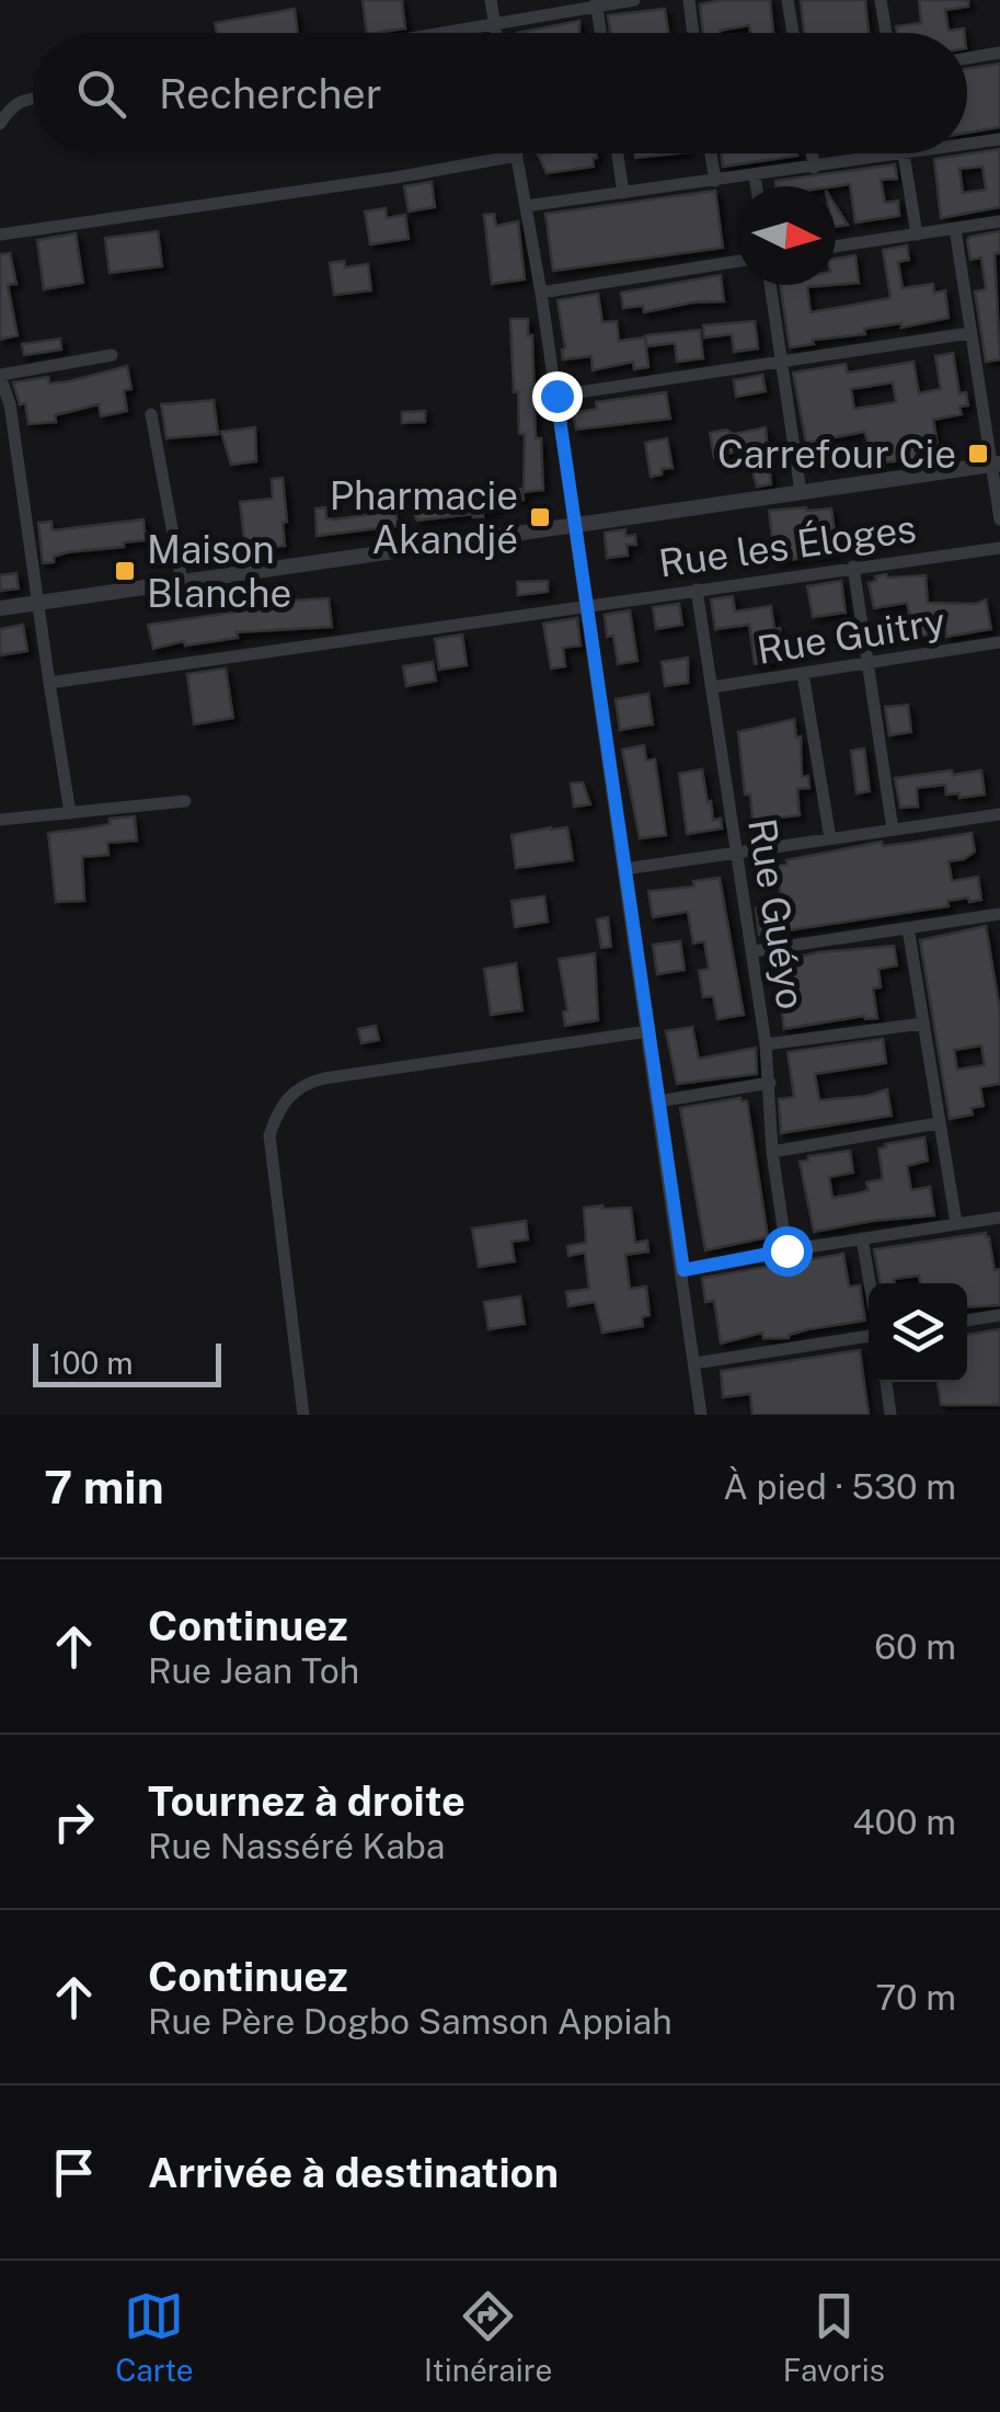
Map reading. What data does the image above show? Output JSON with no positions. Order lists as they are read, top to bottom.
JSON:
{
  "streets": {
    "street": ["Rue les Éloges", "Rue Guitry", "Rue Guéyo"]
  },
  "crossings": [
    ["Rue les Éloges", "Rue Guéyo"],
    ["Rue Guitry", "Rue Guéyo"]
  ],
  "places": {
    "transit": ["Carrefour Cie", "Pharmacie Akandjé", "Maison Blanche"]
  },
  "scale_bar": "100 m",
  "north": "right",
  "page": {
    "search": "Rechercher",
    "scale": "100 m",
    "heading": ["7 min", "À pied · 530 m"],
    "list": [
      ["Continuez", "Rue Jean Toh", "60 m"],
      ["Tournez à droite", "Rue Nasséré Kaba", "400 m"],
      ["Continuez", "Rue Père Dogbo Samson Appiah", "70 m"],
      "Arrivée à destination"
    ],
    "nav": ["Carte", "Itinéraire", "Favoris"]
  }
}
